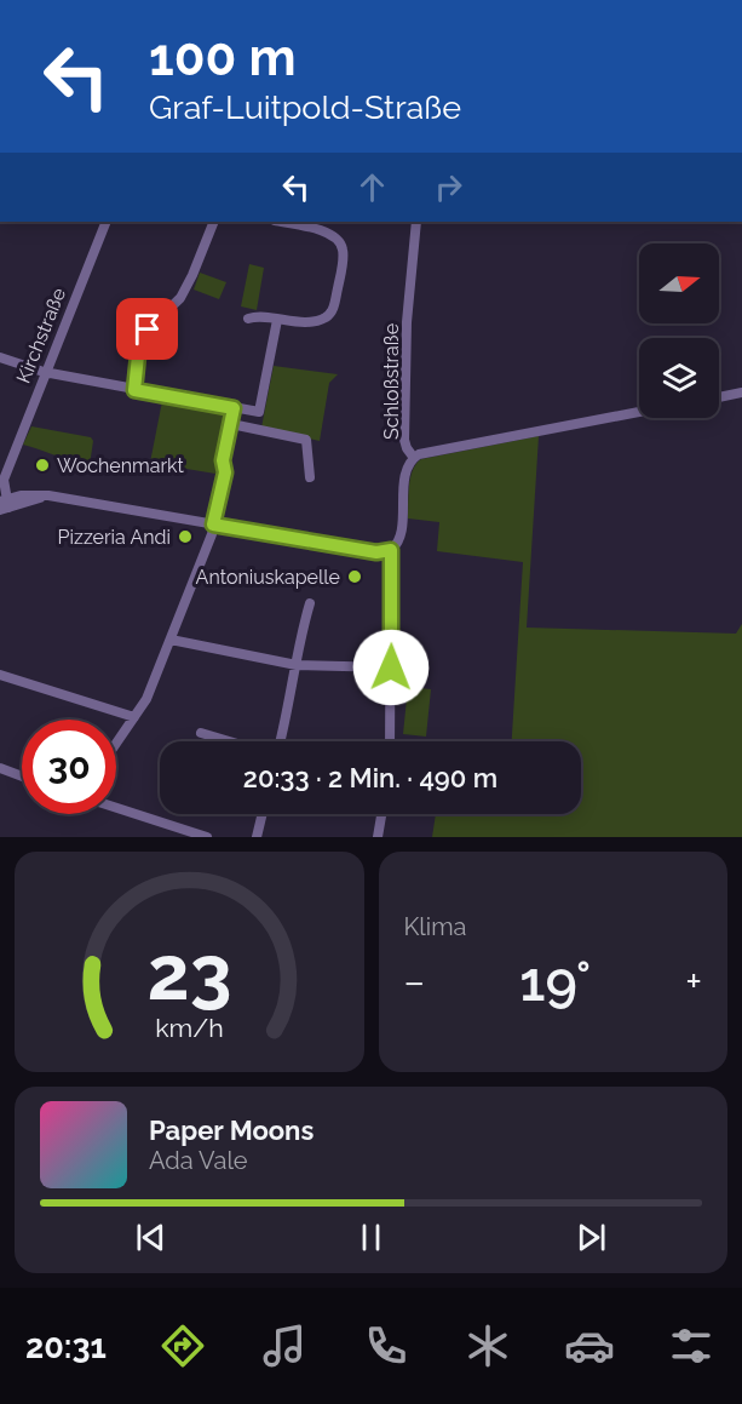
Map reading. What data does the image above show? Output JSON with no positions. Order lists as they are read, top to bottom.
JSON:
{
  "streets": {
    "street": ["Kirchstraße", "Schloßstraße"]
  },
  "places": ["Wochenmarkt", "Pizzeria Andi", "Antoniuskapelle"],
  "north": "right",
  "page": {
    "turn": ["100 m", "Graf-Luitpold-Straße"],
    "limit": "30",
    "trip": "20:33 · 2 Min. · 490 m",
    "tile": "Klima",
    "heat": ["−", "19°", "+"],
    "song": ["Paper Moons", "Ada Vale"],
    "tabs": "20:31",
    "gauge": ["23", "km/h"]
  }
}
